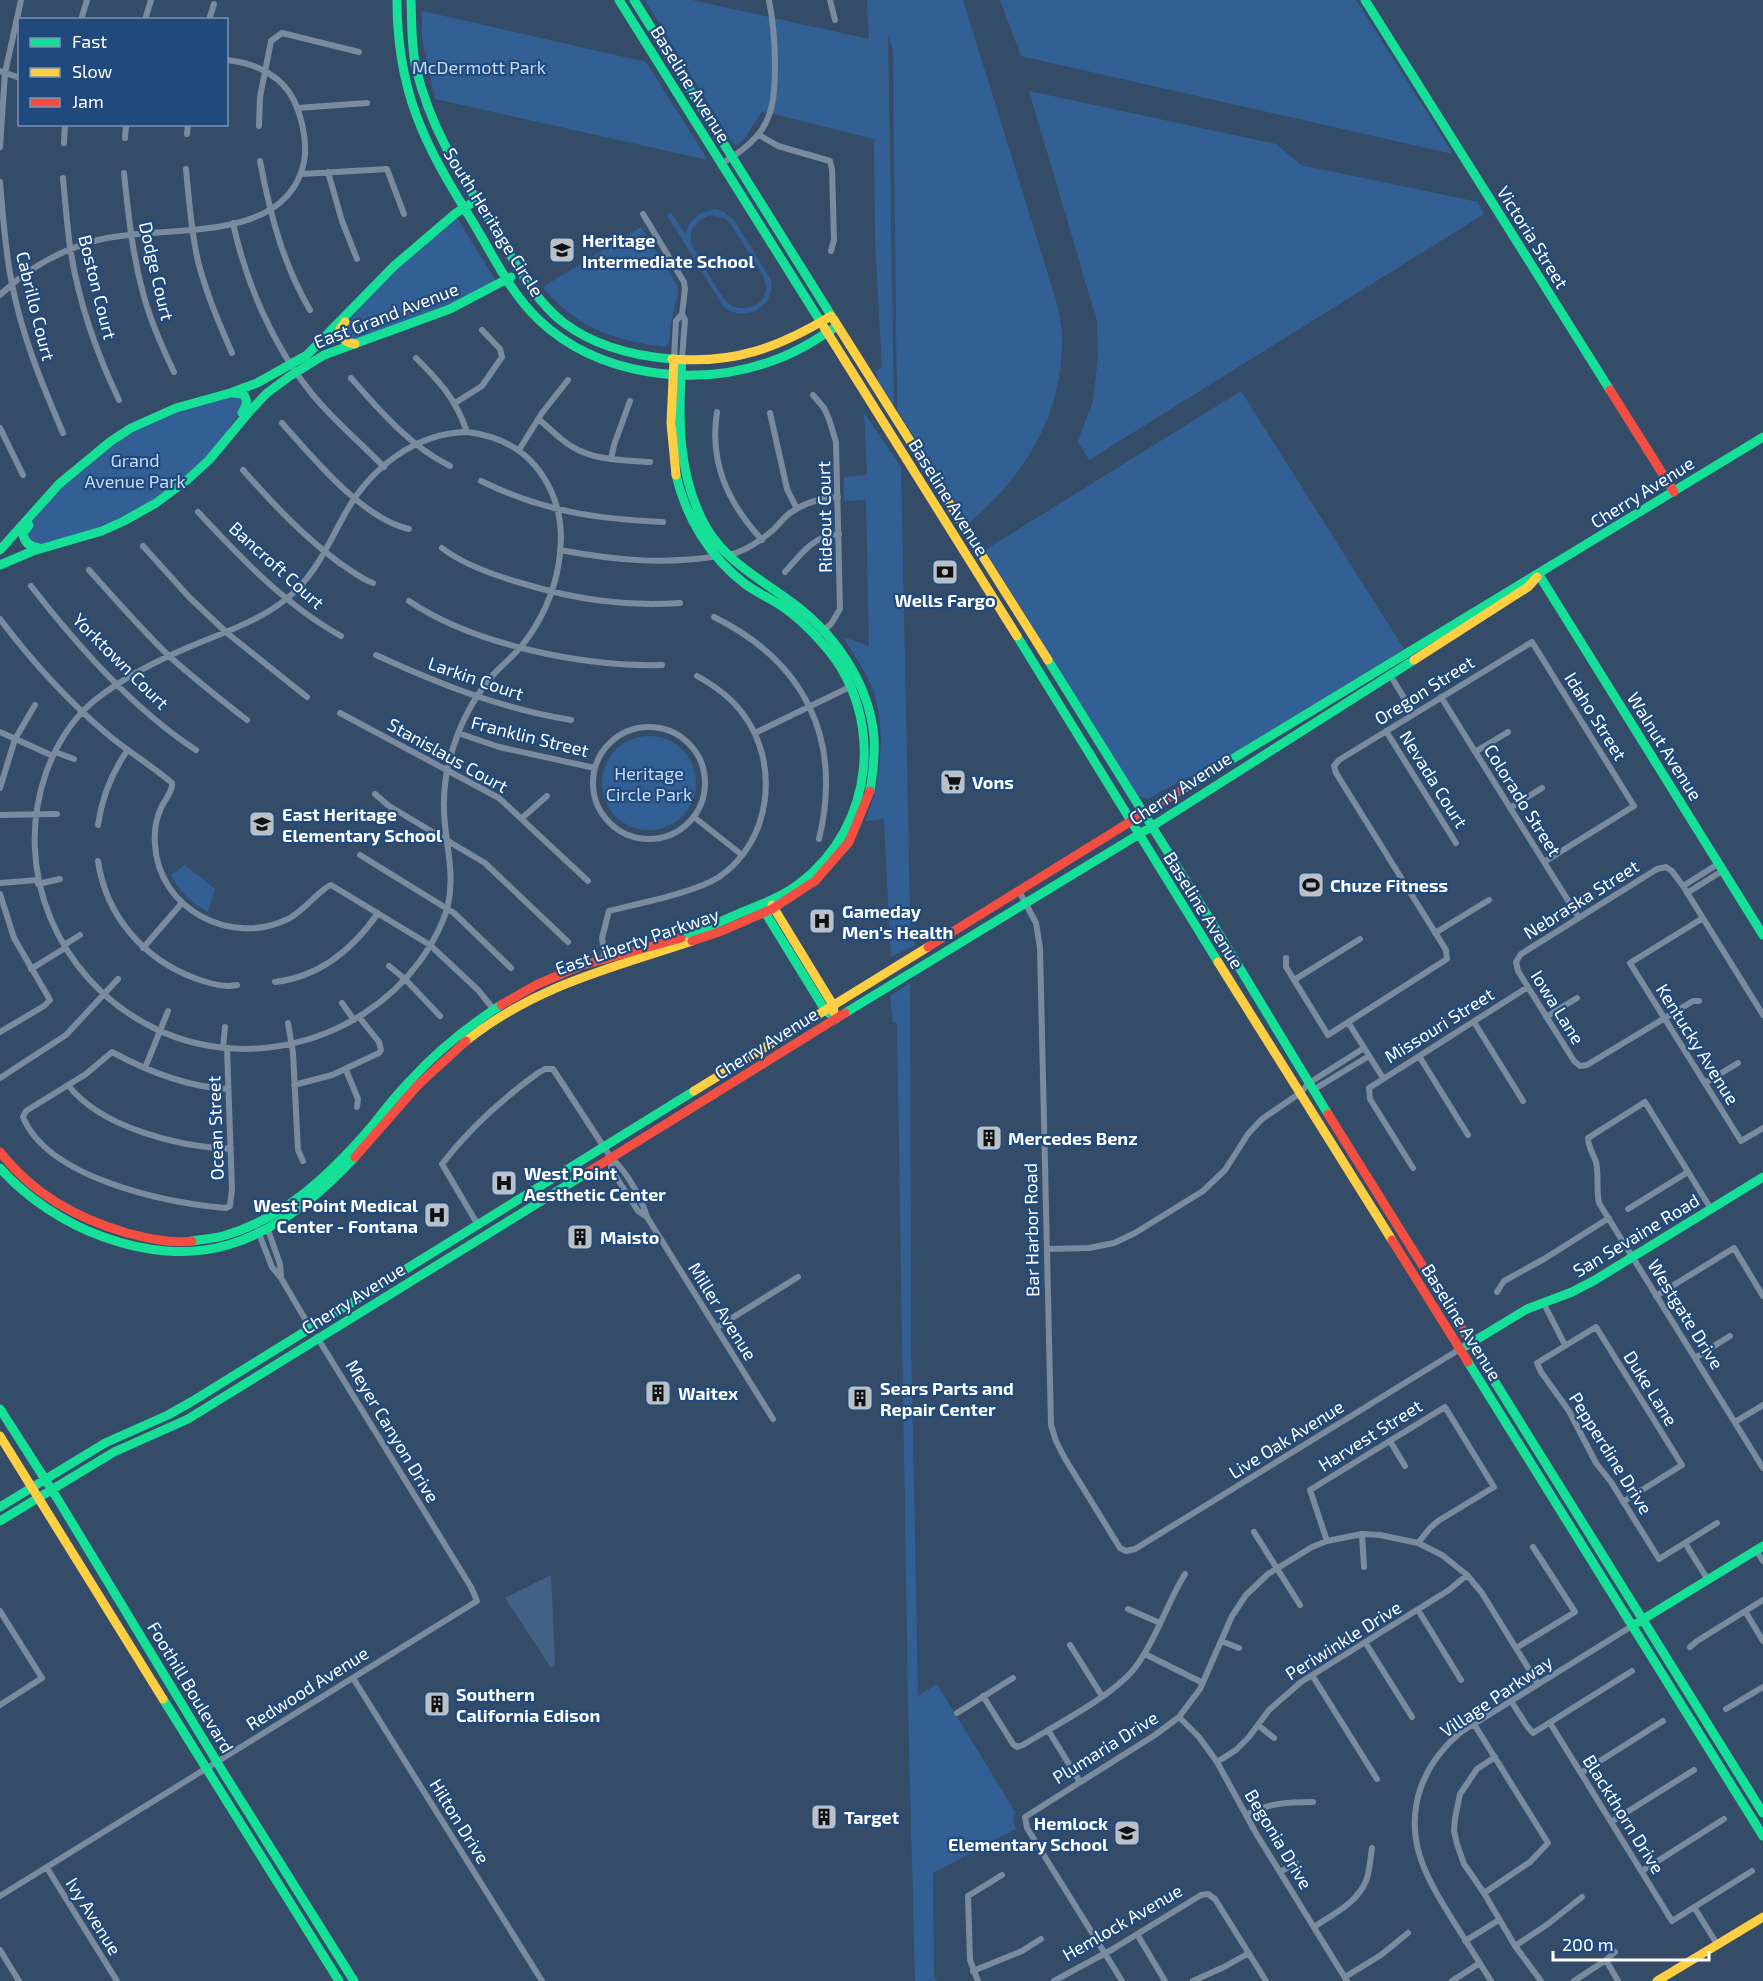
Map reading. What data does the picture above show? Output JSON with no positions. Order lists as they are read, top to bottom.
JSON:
{
  "streets": {
    "main road": [
      "Baseline Avenue",
      "South Heritage Circle",
      "Victoria Street",
      "East Grand Avenue",
      "Cherry Avenue",
      "Walnut Avenue",
      "East Liberty Parkway",
      "San Sevaine Road",
      "Foothill Boulevard"
    ],
    "street": [
      "Dodge Court",
      "Boston Court",
      "Cabrillo Court",
      "Rideout Court",
      "Bancroft Court",
      "Yorktown Court",
      "Larkin Court",
      "Oregon Street",
      "Idaho Street",
      "Franklin Street",
      "Stanislaus Court",
      "Nevada Court",
      "Colorado Street",
      "Nebraska Street",
      "Iowa Lane",
      "Missouri Street",
      "Kentucky Avenue",
      "Ocean Street",
      "Bar Harbor Road",
      "Miller Avenue",
      "Westgate Drive",
      "Duke Lane",
      "Meyer Canyon Drive",
      "Harvest Street",
      "Live Oak Avenue",
      "Pepperdine Drive",
      "Periwinkle Drive",
      "Redwood Avenue",
      "Village Parkway",
      "Plumaria Drive",
      "Blackthorn Drive",
      "Hilton Drive",
      "Begonia Drive",
      "Ivy Avenue",
      "Hemlock Avenue"
    ]
  },
  "crossings": [
    ["Baseline Avenue", "South Heritage Circle"],
    ["Baseline Avenue", "Cherry Avenue"],
    ["Baseline Avenue", "San Sevaine Road"],
    ["Baseline Avenue", "Live Oak Avenue"],
    ["Baseline Avenue", "Village Parkway"],
    ["South Heritage Circle", "East Grand Avenue"],
    ["South Heritage Circle", "East Liberty Parkway"],
    ["Victoria Street", "Cherry Avenue"],
    ["Cherry Avenue", "Walnut Avenue"],
    ["Cherry Avenue", "Bar Harbor Road"],
    ["Cherry Avenue", "Miller Avenue"],
    ["Cherry Avenue", "Meyer Canyon Drive"],
    ["Cherry Avenue", "Foothill Boulevard"],
    ["Rideout Court", "East Liberty Parkway"],
    ["Oregon Street", "Idaho Street"],
    ["Oregon Street", "Nevada Court"],
    ["Oregon Street", "Colorado Street"],
    ["Idaho Street", "Colorado Street"],
    ["Colorado Street", "Nebraska Street"],
    ["Nebraska Street", "Iowa Lane"],
    ["East Liberty Parkway", "Meyer Canyon Drive"],
    ["Iowa Lane", "Missouri Street"],
    ["Iowa Lane", "Kentucky Avenue"],
    ["Bar Harbor Road", "Live Oak Avenue"],
    ["San Sevaine Road", "Westgate Drive"],
    ["San Sevaine Road", "Live Oak Avenue"],
    ["Duke Lane", "Pepperdine Drive"],
    ["Meyer Canyon Drive", "Redwood Avenue"],
    ["Harvest Street", "Plumaria Drive"],
    ["Periwinkle Drive", "Plumaria Drive"],
    ["Periwinkle Drive", "Begonia Drive"],
    ["Foothill Boulevard", "Redwood Avenue"],
    ["Redwood Avenue", "Hilton Drive"],
    ["Redwood Avenue", "Ivy Avenue"],
    ["Village Parkway", "Plumaria Drive"],
    ["Plumaria Drive", "Begonia Drive"],
    ["Plumaria Drive", "Hemlock Avenue"]
  ],
  "parks": ["McDermott Park", "Grand Avenue Park", "Heritage Circle Park"],
  "places": {
    "school or university": ["Heritage Intermediate School", "East Heritage Elementary School", "Hemlock Elementary School"],
    "bank": ["Wells Fargo"],
    "supermarket": ["Vons"],
    "sports": ["Chuze Fitness"],
    "hospital": ["Gameday Men's Health", "West Point Aesthetic Center", "West Point Medical Center - Fontana"],
    "building": [
      "Mercedes Benz",
      "Maisto",
      "Waitex",
      "Sears Parts and Repair Center",
      "Southern California Edison",
      "Target"
    ]
  },
  "legend": ["Fast", "Slow", "Jam"],
  "scale_bar": "200 m"
}
